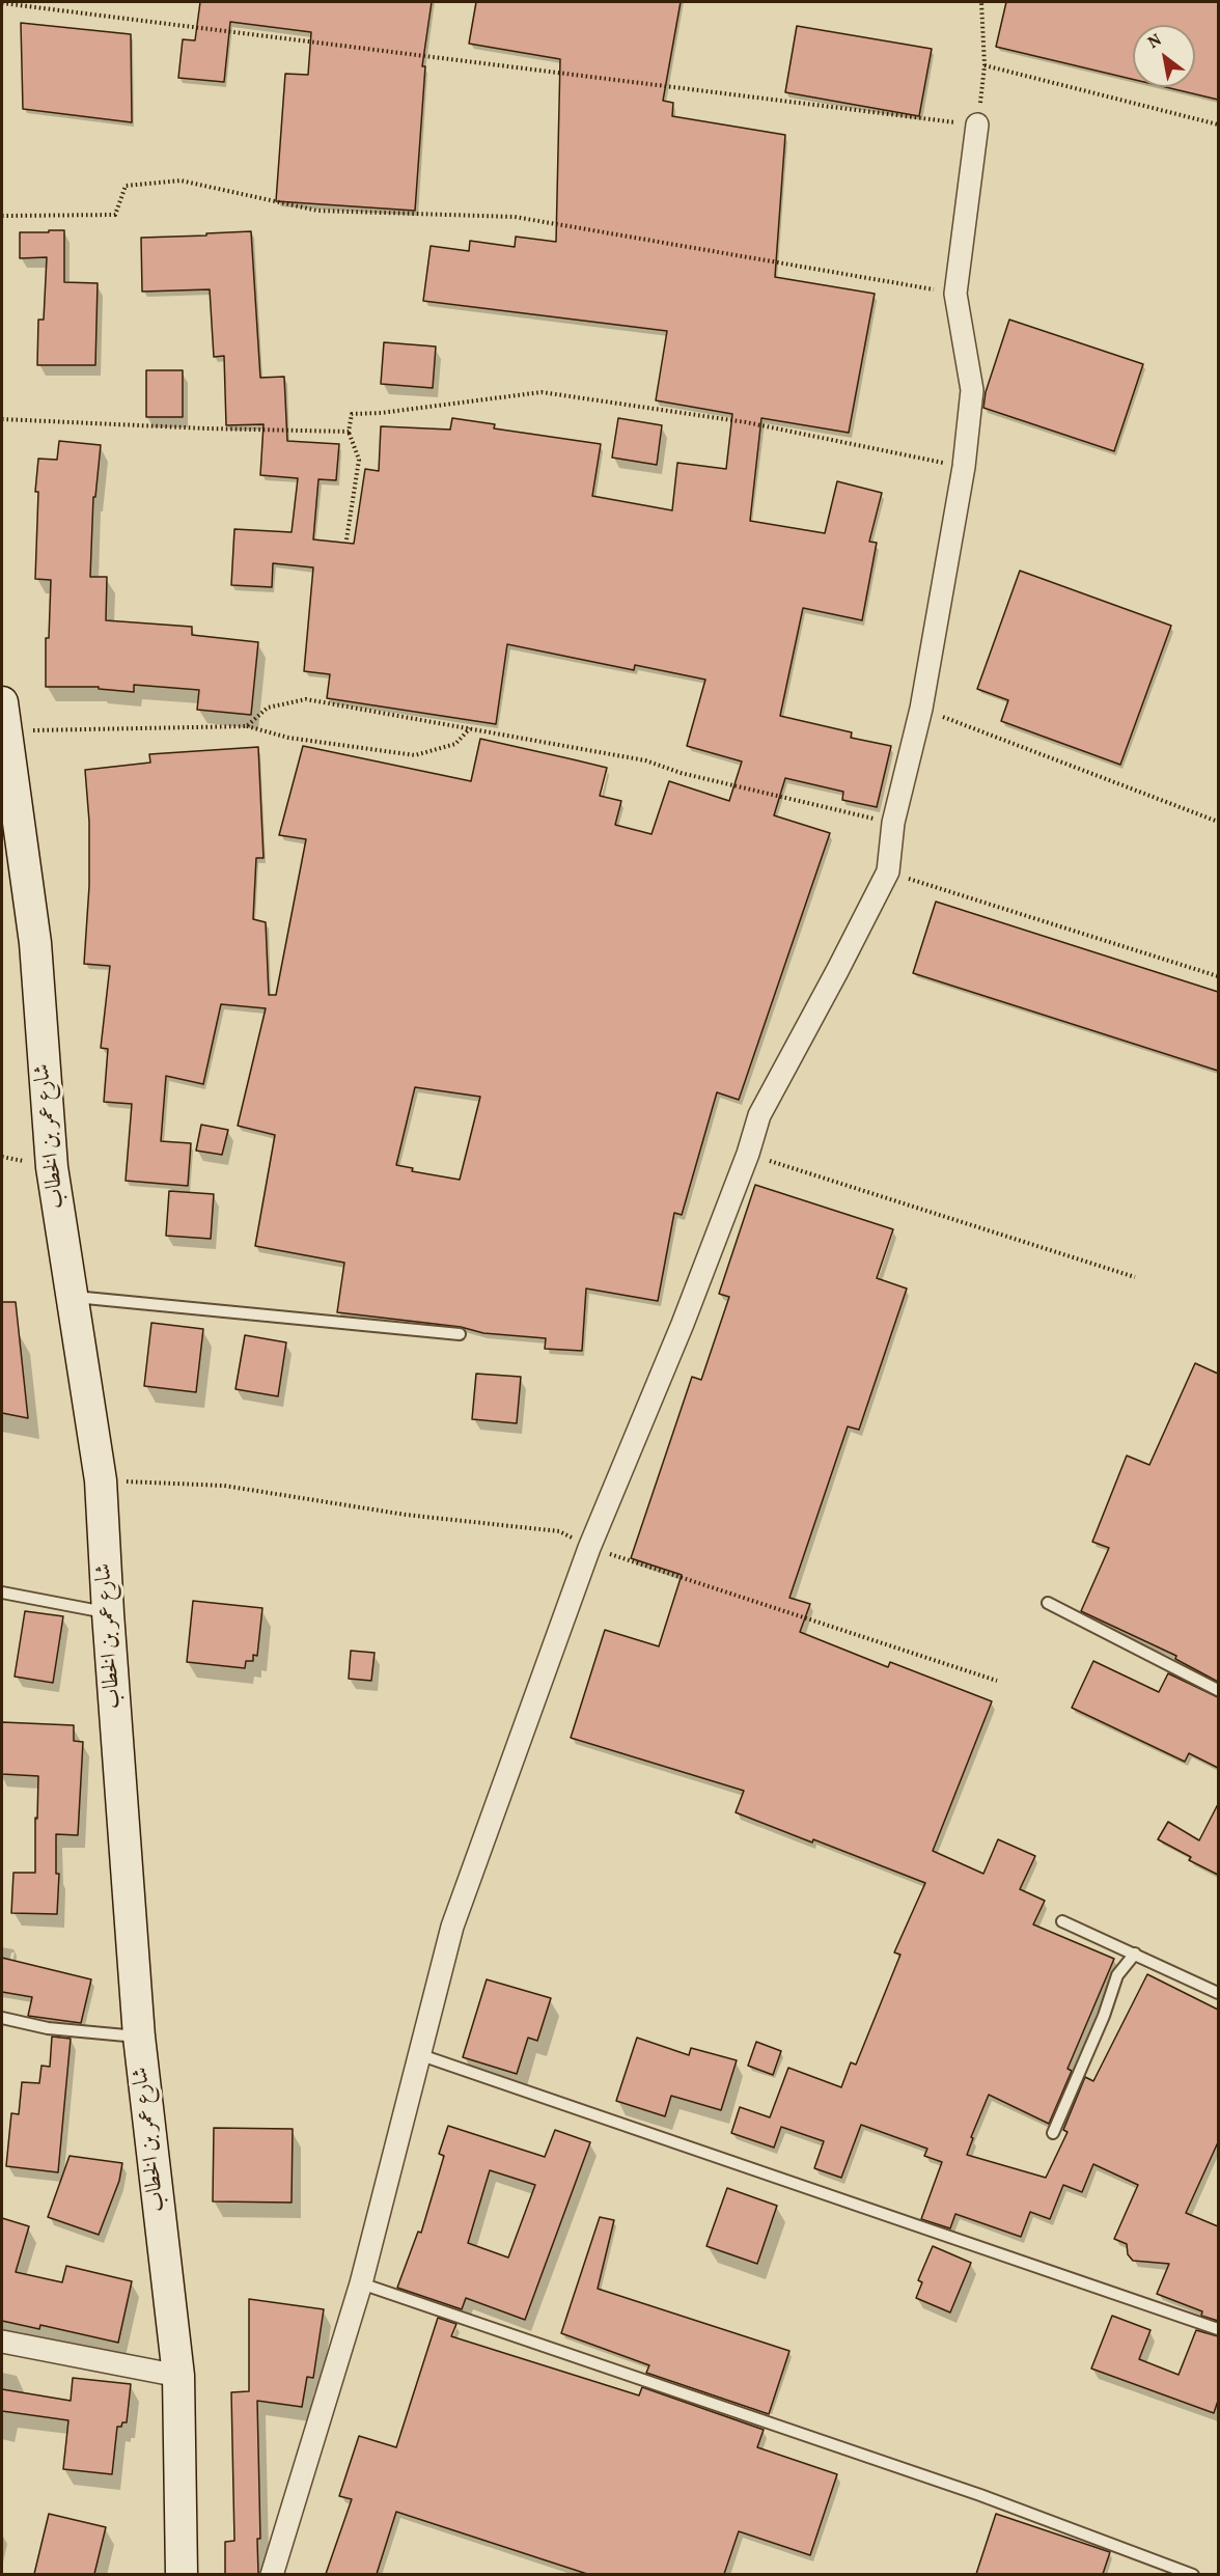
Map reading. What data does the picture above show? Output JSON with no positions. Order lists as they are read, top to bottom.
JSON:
{
  "streets": {
    "main road": ["شارع عمر بن الخطاب"]
  },
  "north": "top left"
}
